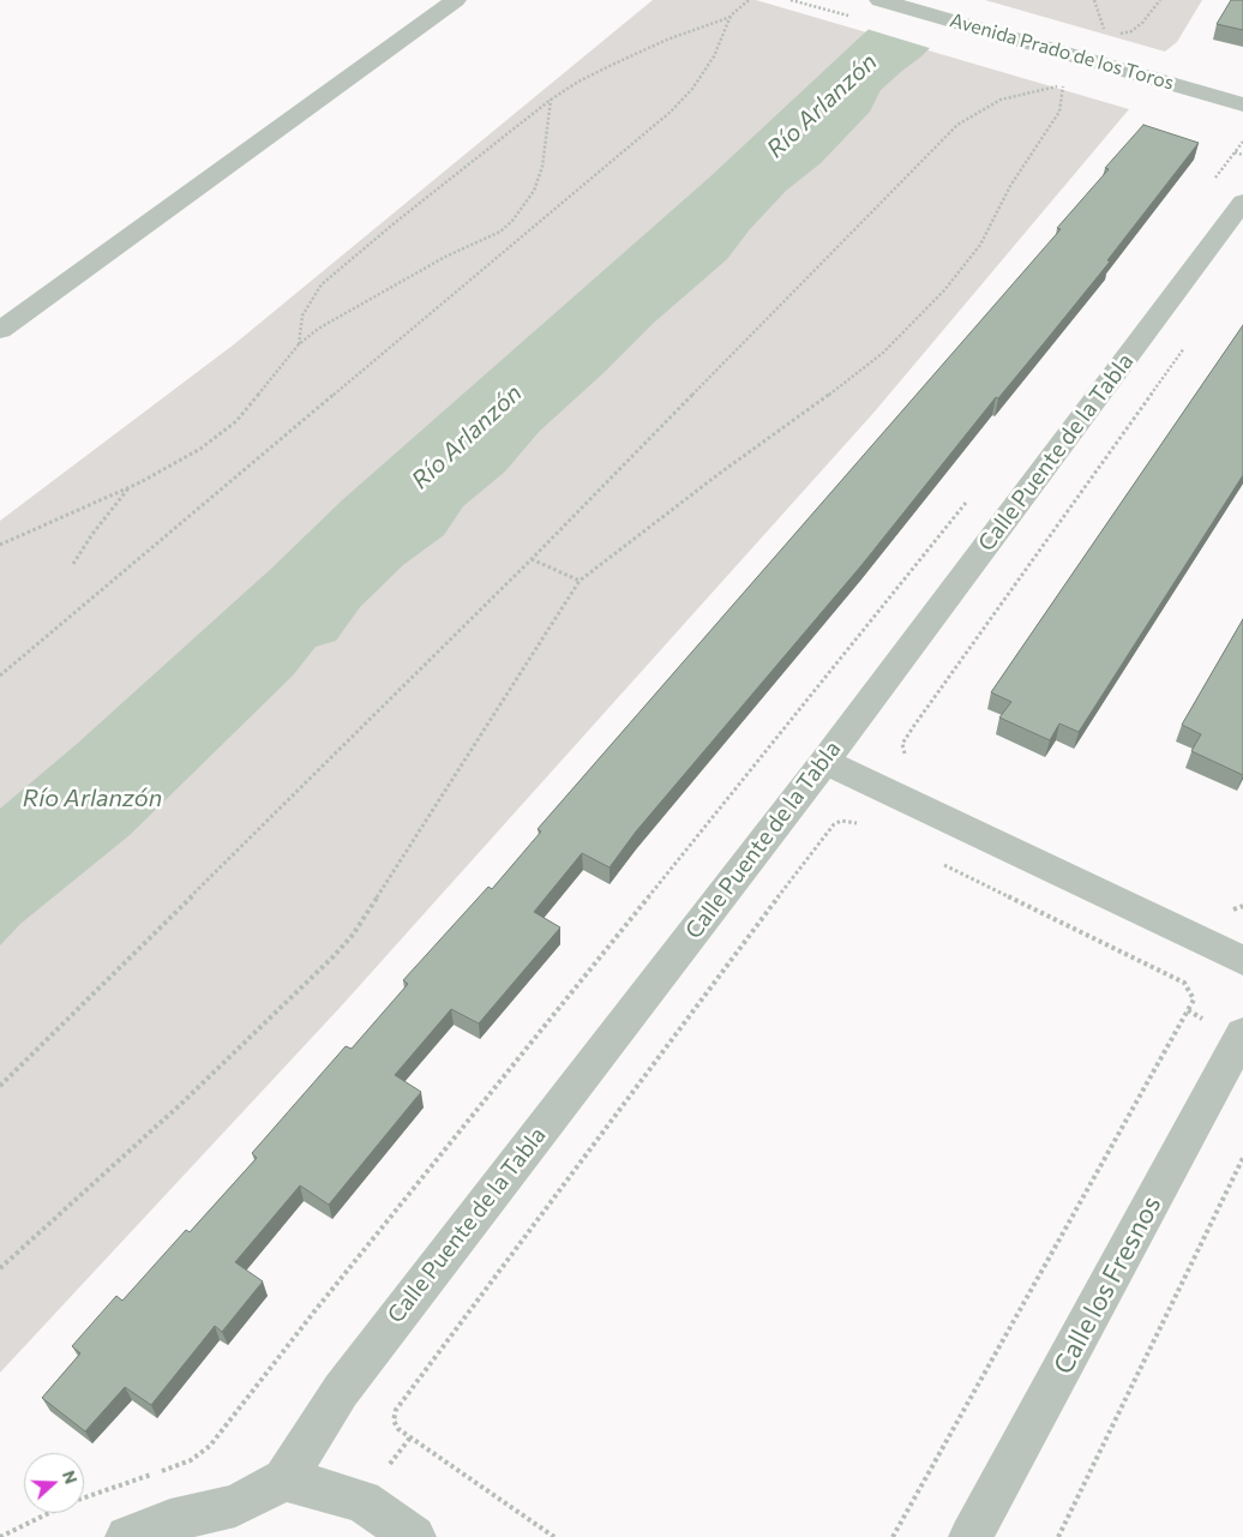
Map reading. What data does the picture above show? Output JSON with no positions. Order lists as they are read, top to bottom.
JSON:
{
  "streets": {
    "street": ["Avenida Prado de los Toros", "Calle Puente de la Tabla", "Calle los Fresnos"]
  },
  "water": ["Río Arlanzón"],
  "north": "right"
}
